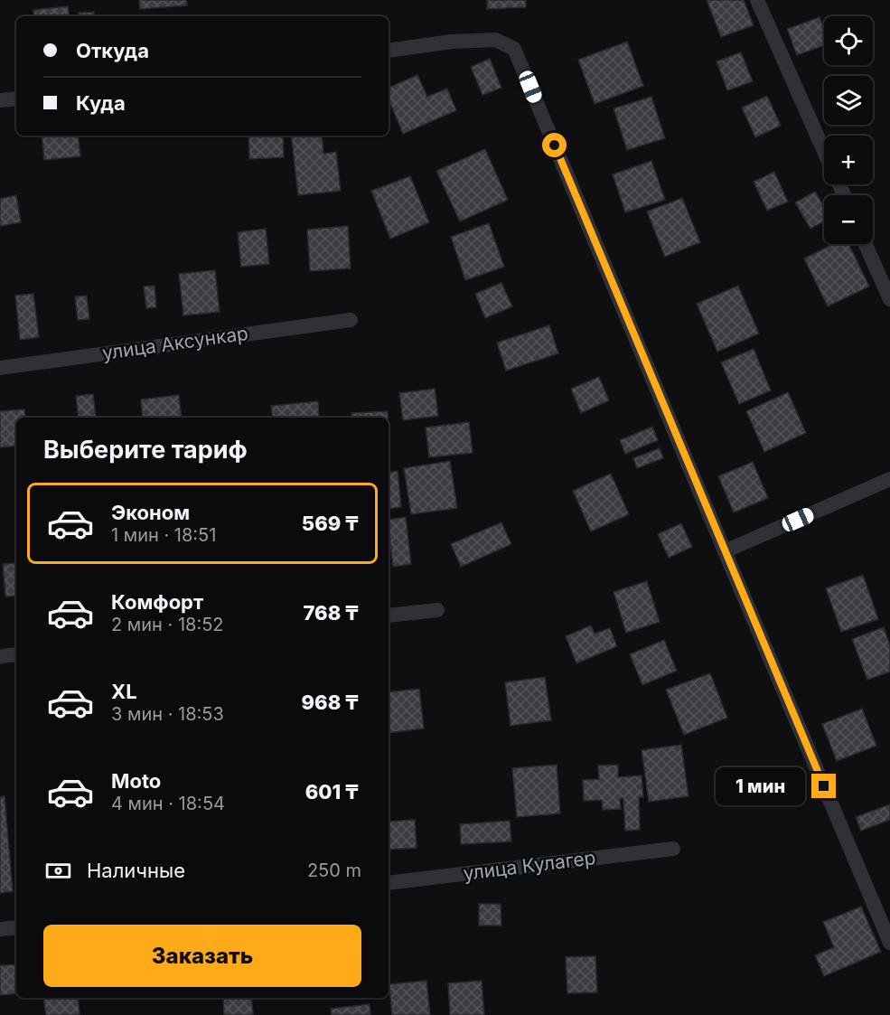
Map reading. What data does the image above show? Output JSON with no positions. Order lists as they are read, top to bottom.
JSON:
{
  "streets": {
    "street": ["улица Аксункар", "улица Кулагер"]
  },
  "page": {
    "map_buttons": ["+", "−"],
    "banner": ["Откуда", "Куда"],
    "heading": "Выберите тариф",
    "list": [
      {
        "name": "Эконом",
        "note": "1 мин · 18:51",
        "value": "569 ₸"
      },
      {
        "name": "Комфорт",
        "note": "2 мин · 18:52",
        "value": "768 ₸"
      },
      {
        "name": "XL",
        "note": "3 мин · 18:53",
        "value": "968 ₸"
      },
      {
        "name": "Moto",
        "note": "4 мин · 18:54",
        "value": "601 ₸"
      }
    ],
    "bubble": "1 мин",
    "pay": ["Наличные", "250 m"],
    "buttons": "Заказать"
  }
}
